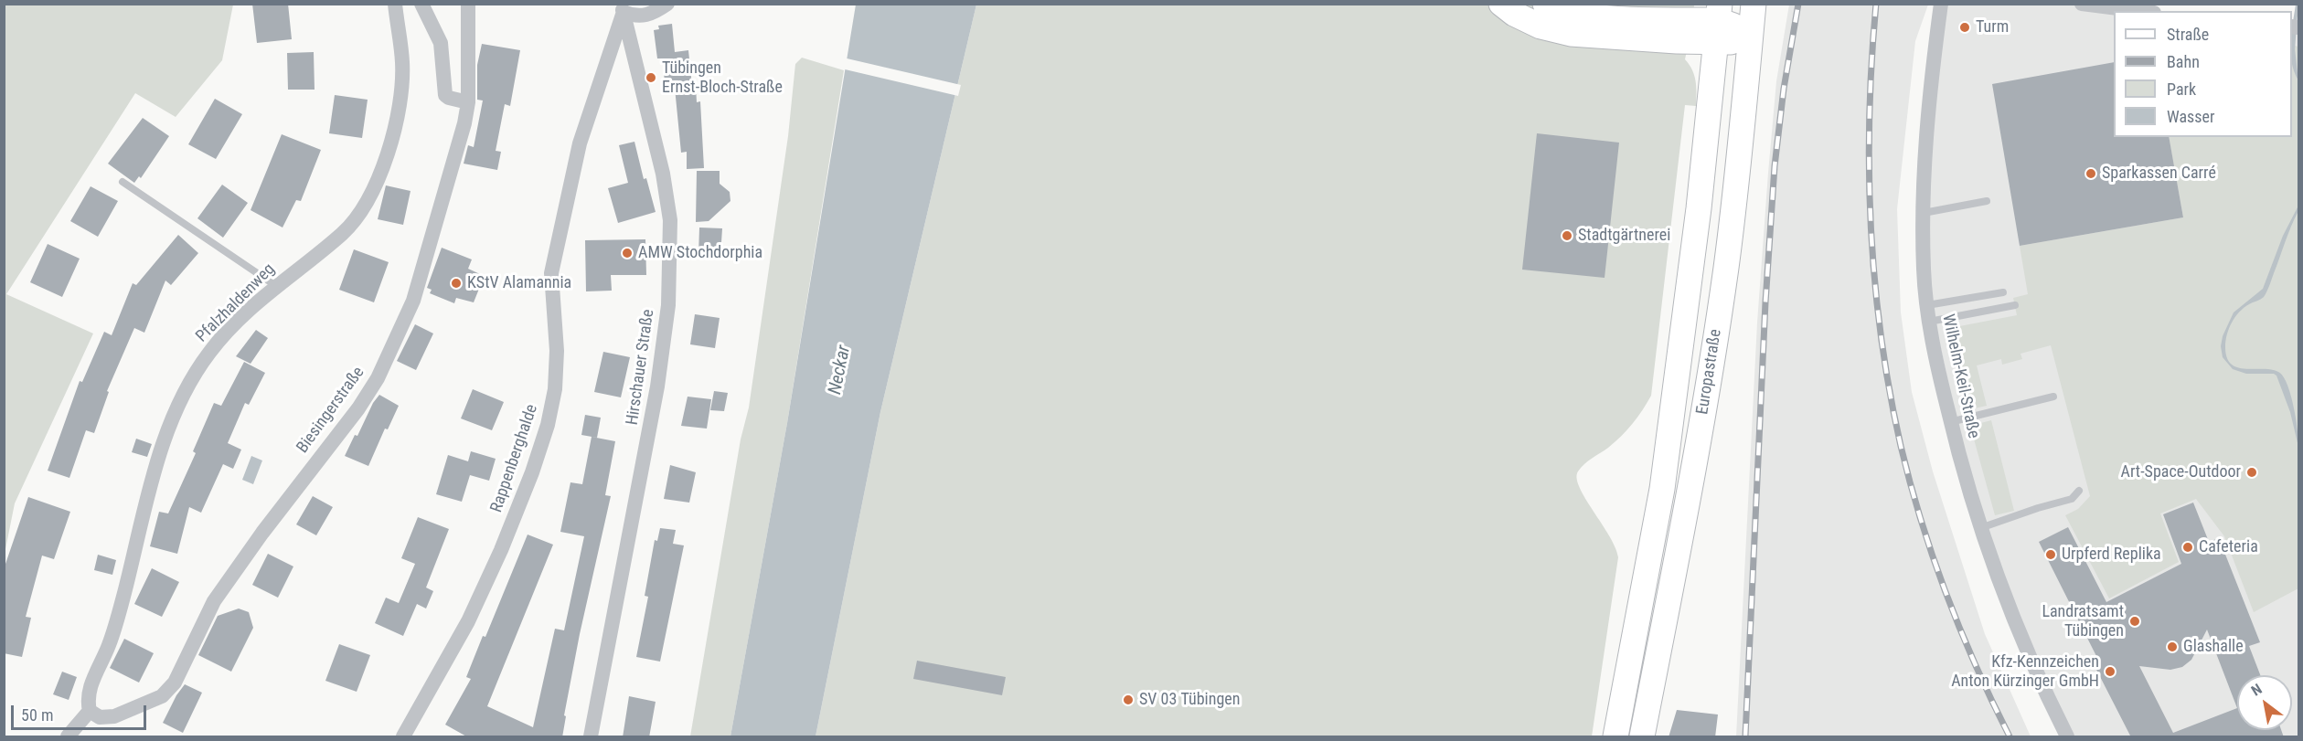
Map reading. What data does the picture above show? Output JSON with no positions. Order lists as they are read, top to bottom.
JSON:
{
  "streets": {
    "main road": ["Europastraße"],
    "street": [
      "Pfalzhaldenweg",
      "Hirschauer Straße",
      "Wilhelm-Keil-Straße",
      "Biesingerstraße",
      "Rappenberghalde"
    ]
  },
  "crossings": [
    ["Pfalzhaldenweg", "Biesingerstraße"],
    ["Hirschauer Straße", "Rappenberghalde"]
  ],
  "water": ["Neckar"],
  "places": [
    "Turm",
    "Tübingen Ernst-Bloch-Straße",
    "Sparkassen Carré",
    "Stadtgärtnerei",
    "AMW Stochdorphia",
    "KStV Alamannia",
    "Art-Space-Outdoor",
    "Cafeteria",
    "Urpferd Replika",
    "Landratsamt Tübingen",
    "Glashalle",
    "Kfz-Kennzeichen Anton Kürzinger GmbH",
    "SV 03 Tübingen"
  ],
  "legend": [
    "Straße",
    "Bahn",
    "Park",
    "Wasser"
  ],
  "scale_bar": "50 m",
  "north": "top left"
}
